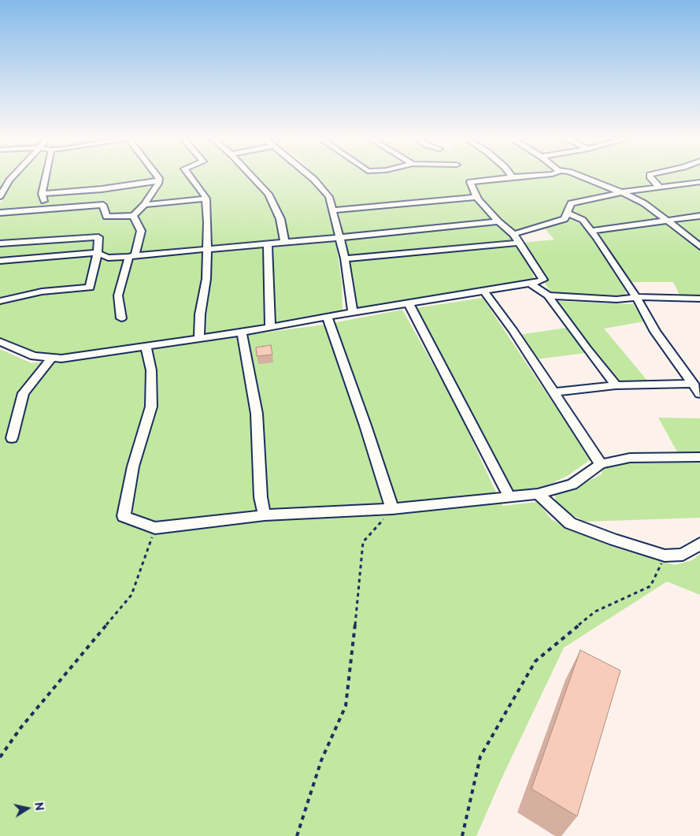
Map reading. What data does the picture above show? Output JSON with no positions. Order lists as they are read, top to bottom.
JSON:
{
  "north": "right"
}
